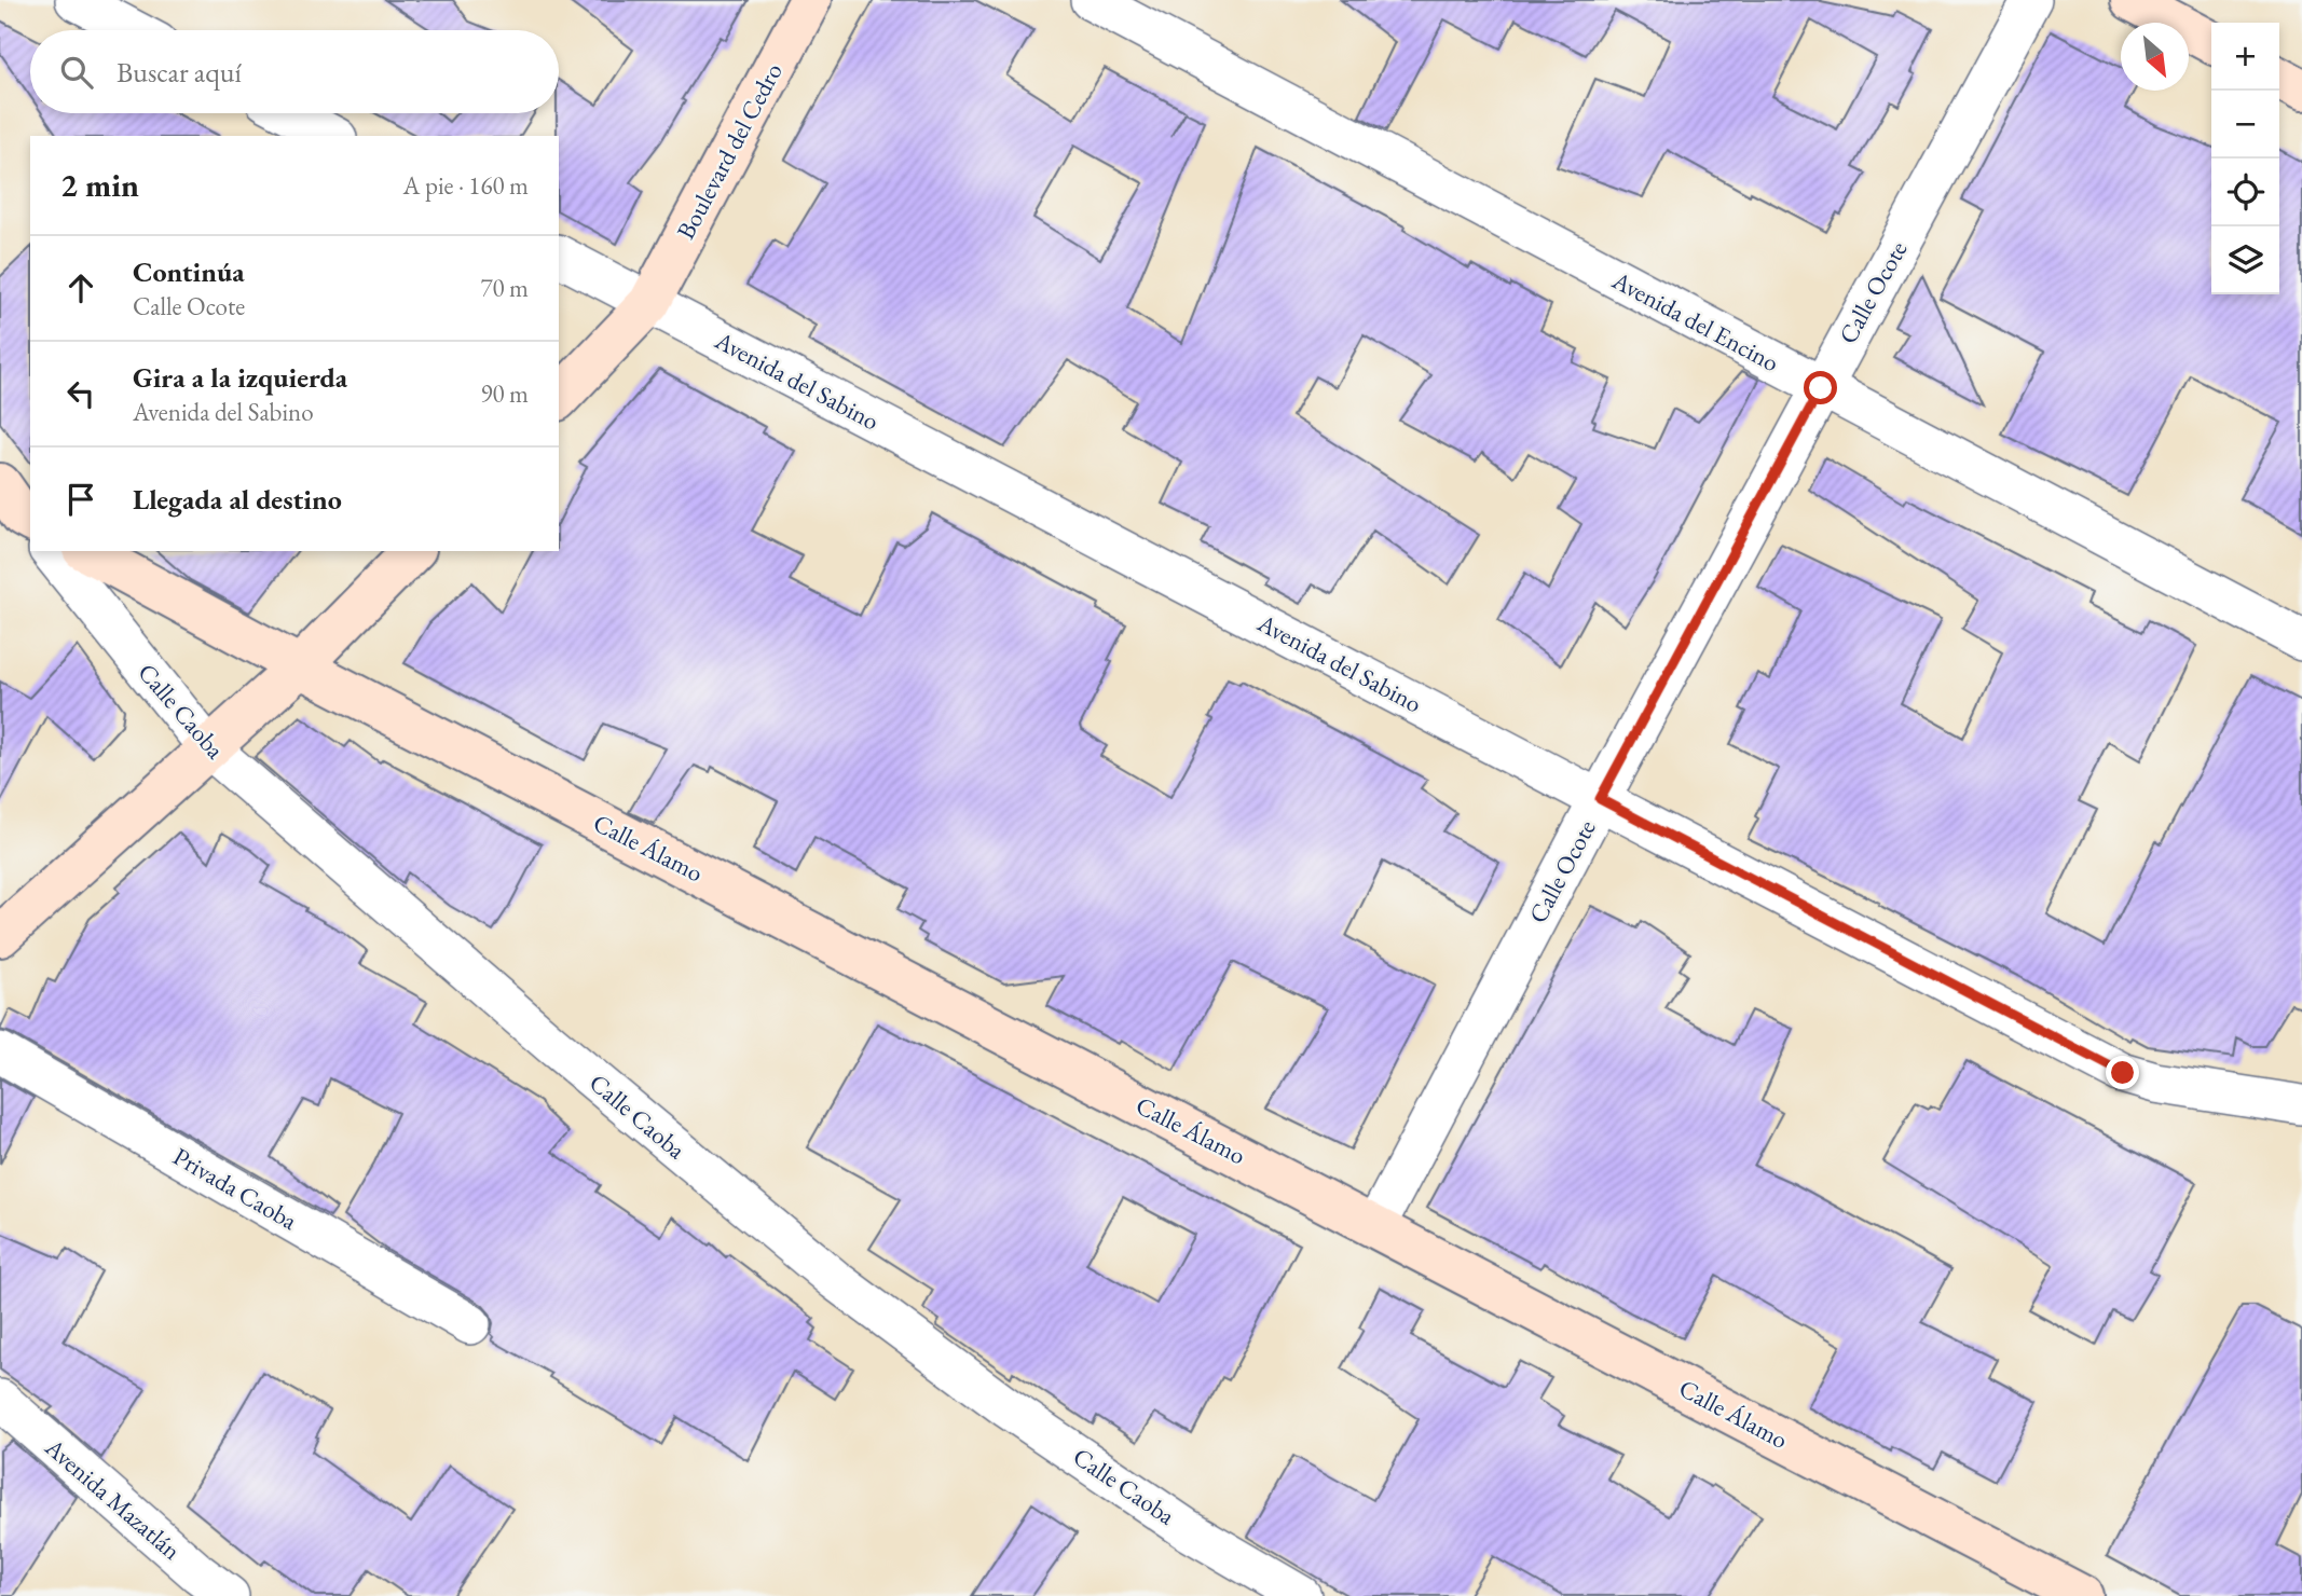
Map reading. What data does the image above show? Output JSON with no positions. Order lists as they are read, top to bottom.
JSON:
{
  "streets": {
    "main road": ["Boulevard del Cedro", "Calle Álamo"],
    "street": [
      "Calle Ocote",
      "Avenida del Encino",
      "Avenida del Sabino",
      "Calle Caoba",
      "Privada Caoba",
      "Avenida Mazatlán"
    ]
  },
  "crossings": [
    ["Boulevard del Cedro", "Avenida del Sabino"],
    ["Calle Ocote", "Avenida del Encino"],
    ["Calle Ocote", "Avenida del Sabino"],
    ["Calle Ocote", "Calle Álamo"]
  ],
  "north": "bottom right",
  "page": {
    "map_buttons": ["+", "−"],
    "search": "Buscar aquí",
    "heading": ["2 min", "A pie · 160 m"],
    "list": [
      ["Continúa", "Calle Ocote", "70 m"],
      ["Gira a la izquierda", "Avenida del Sabino", "90 m"],
      "Llegada al destino"
    ]
  }
}
